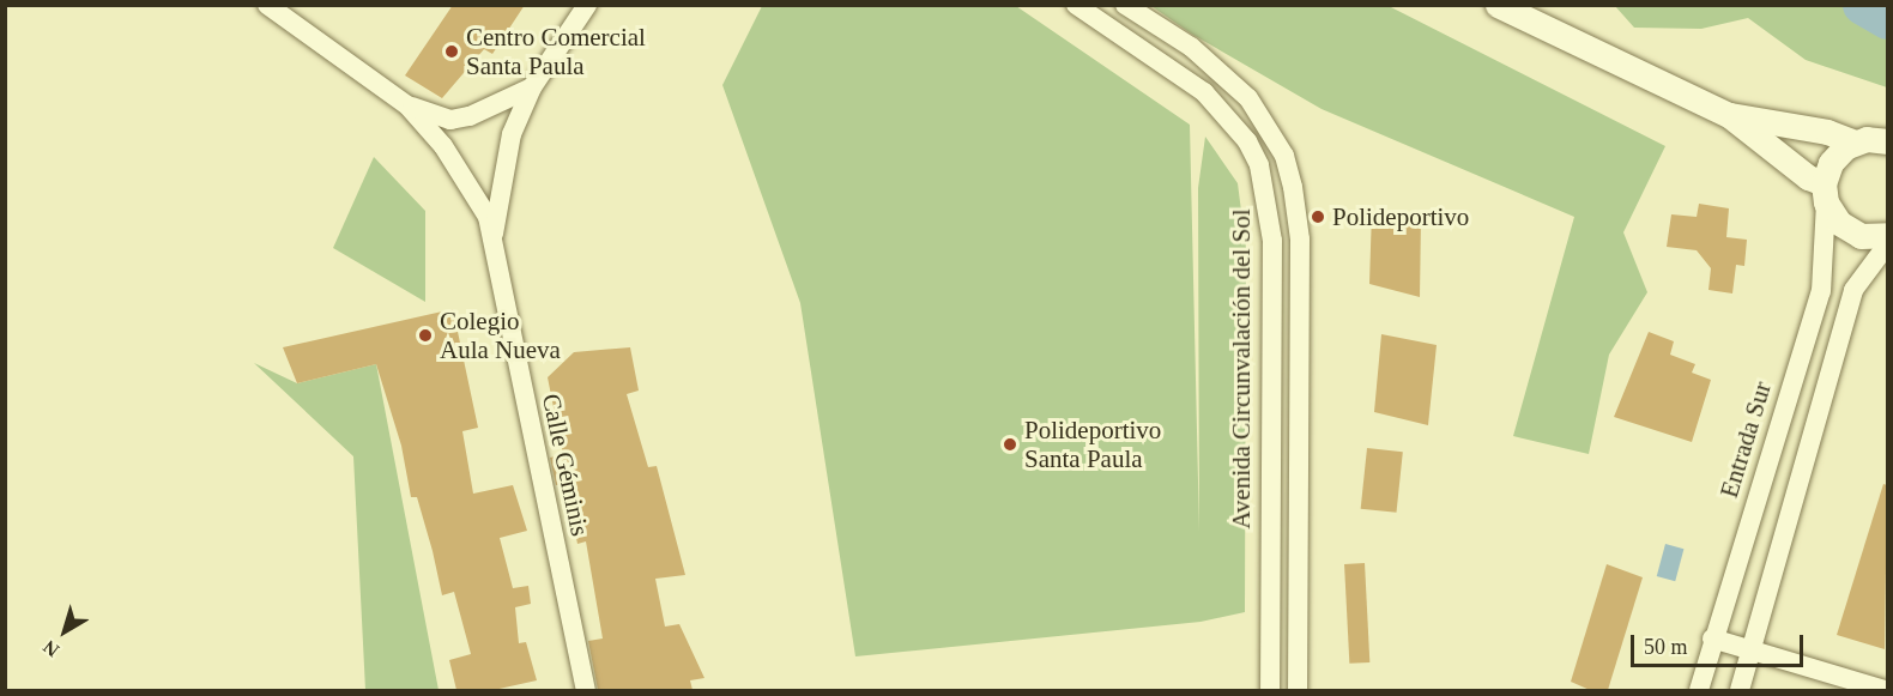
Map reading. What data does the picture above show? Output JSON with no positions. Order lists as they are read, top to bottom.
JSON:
{
  "streets": {
    "street": ["Avenida Circunvalación del Sol", "Entrada Sur", "Calle Géminis"]
  },
  "places": [
    "Centro Comercial Santa Paula",
    "Polideportivo",
    "Colegio Aula Nueva",
    "Polideportivo Santa Paula"
  ],
  "scale_bar": "50 m",
  "north": "bottom left"
}
